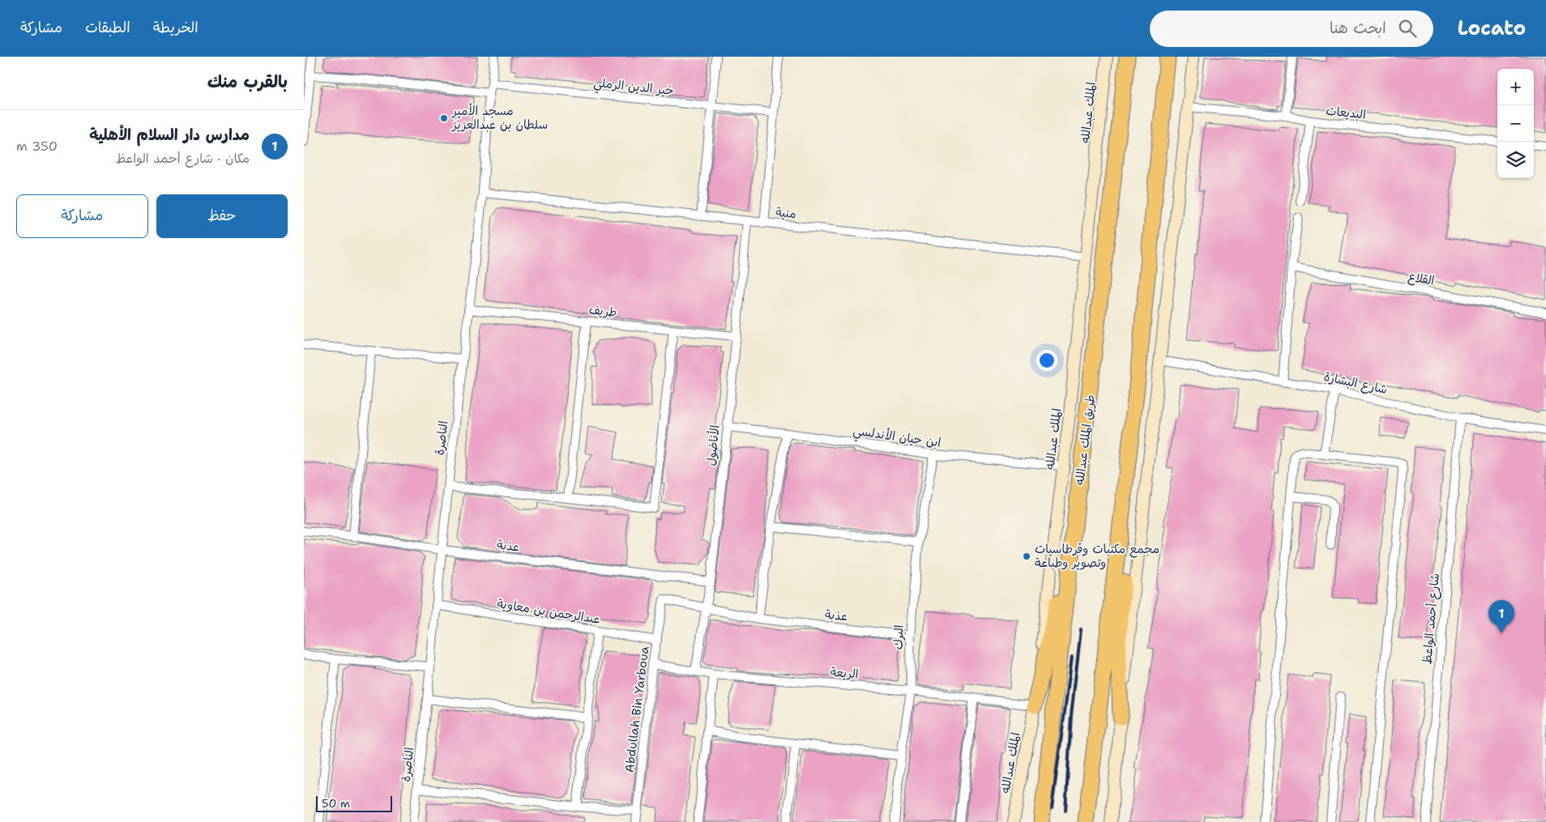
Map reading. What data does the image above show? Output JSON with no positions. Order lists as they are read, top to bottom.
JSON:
{
  "streets": {
    "highway": ["طريق الملك عبدالله"],
    "main road": ["الملك عبدالله"],
    "street": [
      "خير الدين الرملي",
      "البديعات",
      "منية",
      "القلاع",
      "طريف",
      "شارع البشارة",
      "ابن حيان الأندلسي",
      "الناصرة",
      "الأناضول",
      "عذبة",
      "عبدالرحمن بن معاوية",
      "شارع أحمد الواعظ",
      "البرك",
      "الريعة",
      "Abdullah Bin Yarboua"
    ]
  },
  "crossings": [
    ["خير الدين الرملي", "الناصرة"],
    ["الملك عبدالله", "منية"],
    ["الملك عبدالله", "ابن حيان الأندلسي"],
    ["الملك عبدالله", "الريعة"],
    ["منية", "الناصرة"],
    ["منية", "الأناضول"],
    ["طريف", "الناصرة"],
    ["طريف", "الأناضول"],
    ["شارع البشارة", "شارع أحمد الواعظ"],
    ["ابن حيان الأندلسي", "الأناضول"],
    ["ابن حيان الأندلسي", "البرك"],
    ["الناصرة", "عذبة"],
    ["الناصرة", "عبدالرحمن بن معاوية"],
    ["الأناضول", "عذبة"],
    ["الأناضول", "الريعة"],
    ["عذبة", "البرك"],
    ["عذبة", "Abdullah Bin Yarboua"],
    ["عبدالرحمن بن معاوية", "Abdullah Bin Yarboua"],
    ["البرك", "الريعة"],
    ["الريعة", "Abdullah Bin Yarboua"]
  ],
  "places": ["ٍمسجد الأمير سلطان بن عبدالعزيز", "مجمع مكتبات وقرطاسيات وتصوير وطباعة"],
  "scale_bar": "50 m",
  "page": {
    "header": "Locato",
    "search": "ابحث هنا",
    "nav": ["الخريطة", "الطبقات", "مشاركة"],
    "heading": "بالقرب منك",
    "map_buttons": ["+", "−"],
    "list": [
      {
        "mark": "1",
        "name": "مدارس دار السلام الأهلية",
        "note": "مكان · شارع أحمد الواعظ",
        "value": "350 m"
      }
    ],
    "buttons": ["حفظ", "مشاركة"],
    "pins": "1",
    "scale": "50 m"
  }
}
